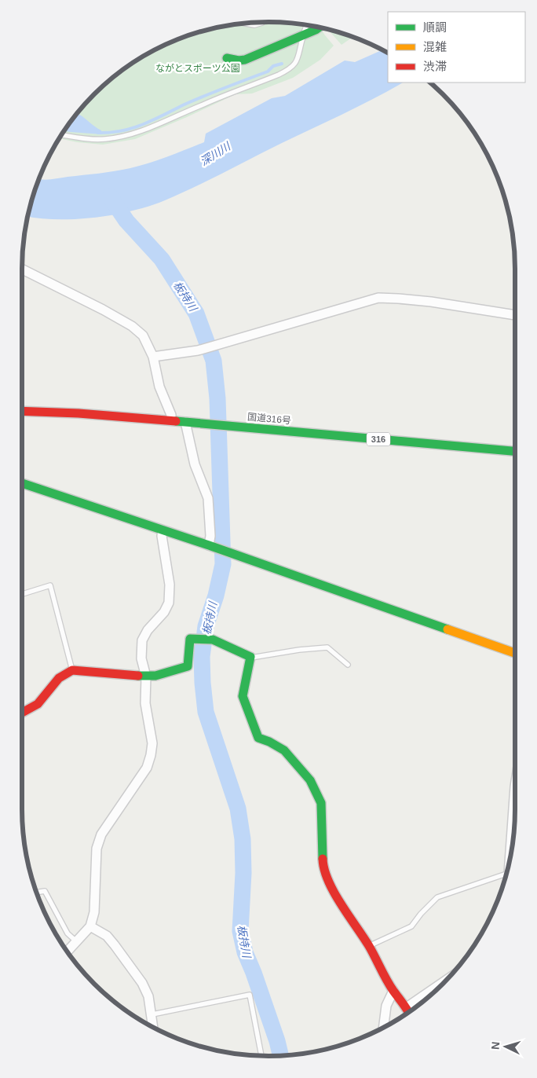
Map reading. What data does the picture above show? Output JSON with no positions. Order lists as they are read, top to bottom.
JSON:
{
  "streets": {
    "main road": ["国道316号", "316"]
  },
  "water": ["深川川", "板持川"],
  "parks": ["ながとスポーツ公園"],
  "legend": ["順調", "混雑", "渋滞"],
  "north": "left"
}
